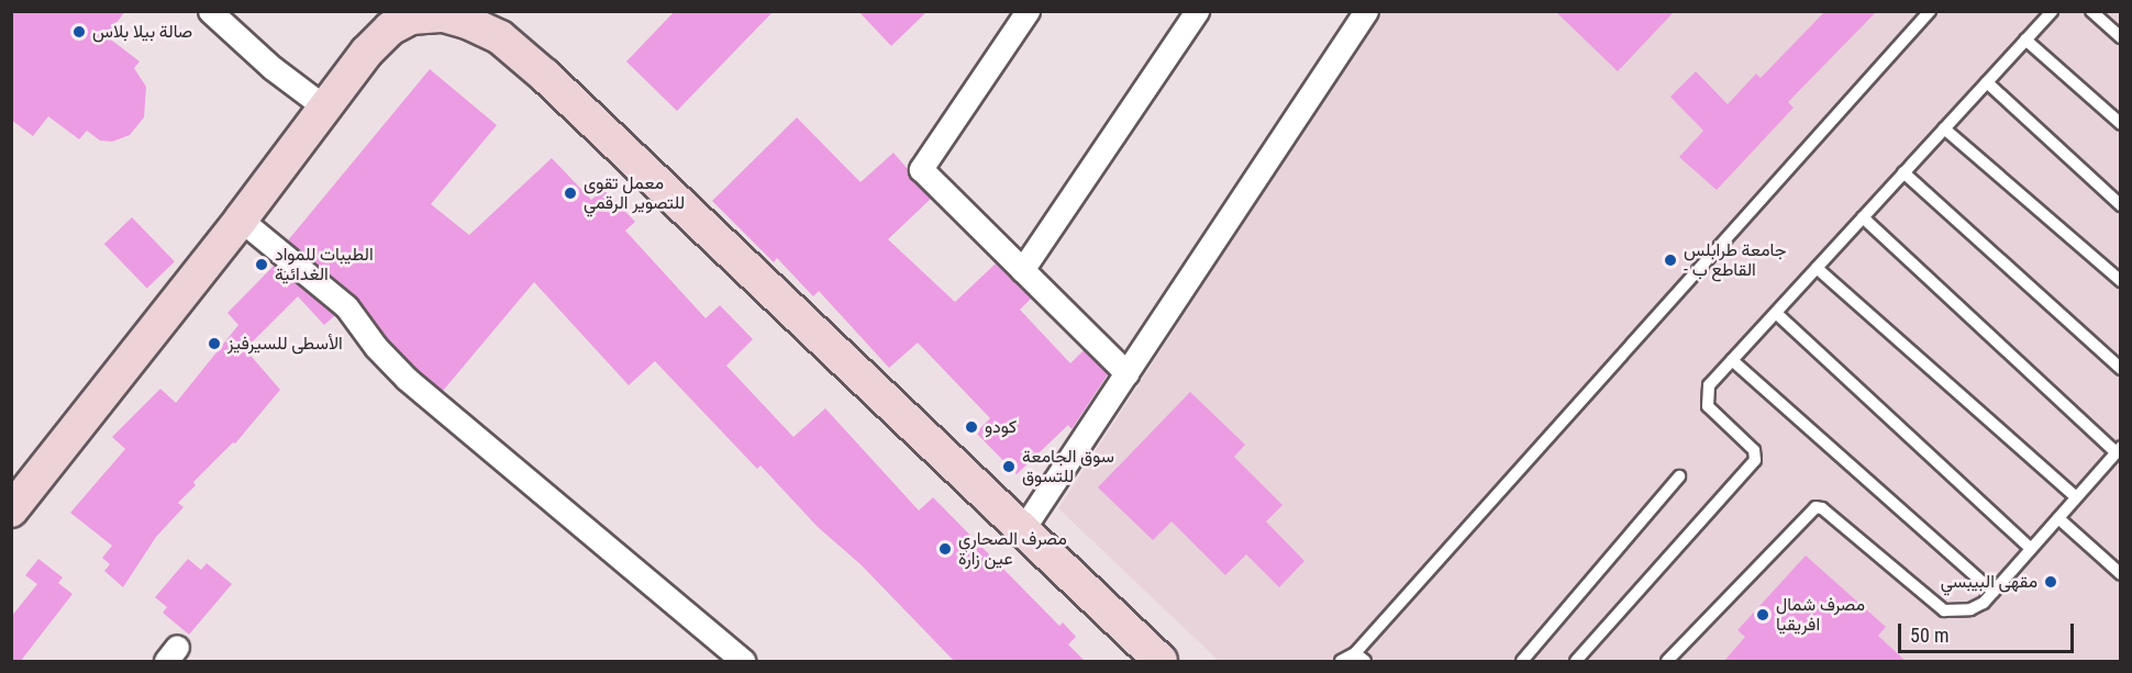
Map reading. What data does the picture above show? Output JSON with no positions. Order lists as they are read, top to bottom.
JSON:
{
  "places": [
    "صالة بيلا بلاس",
    "معمل تقوى للتصوير الرقمي",
    "جامعة طرابلس - القاطع ب",
    "الطيبات للمواد الغدائية",
    "الأسطى للسيرفيز",
    "كودو",
    "سوق الجامعة للتسوق",
    "مصرف الصحاري عين زارة",
    "مقهى البيبسي",
    "مصرف شمال افريقيا"
  ],
  "scale_bar": "50 m"
}
